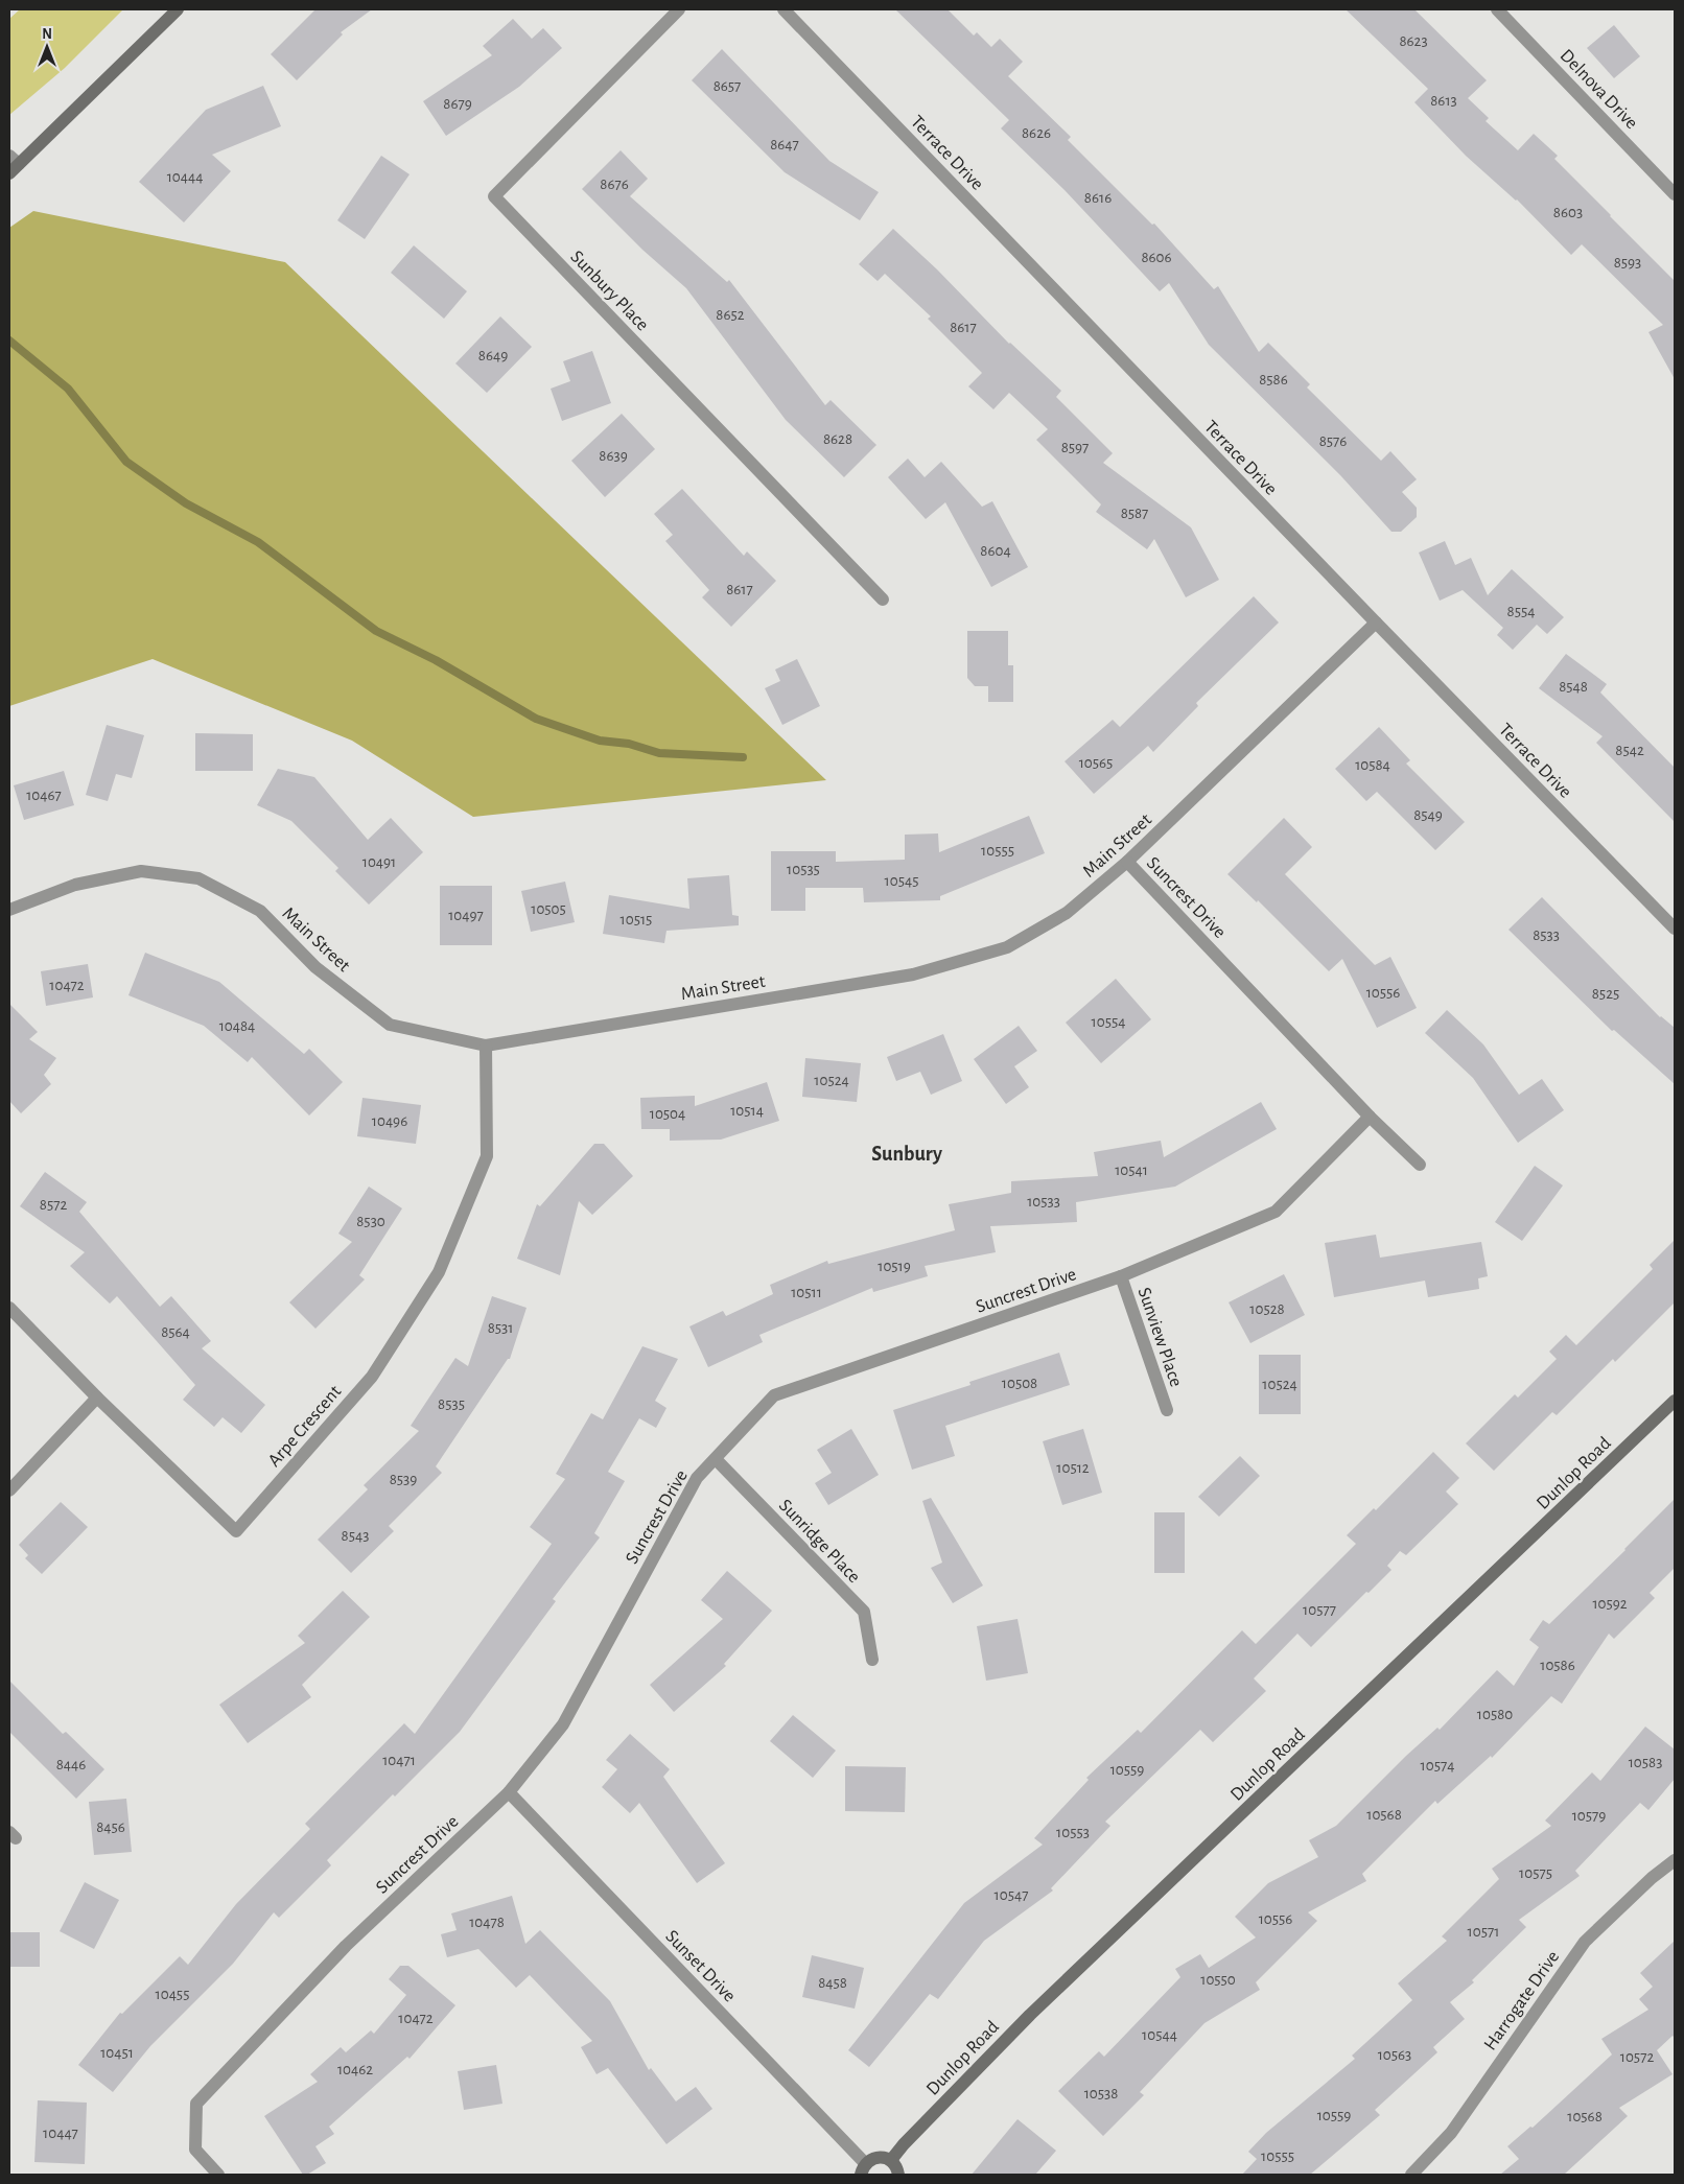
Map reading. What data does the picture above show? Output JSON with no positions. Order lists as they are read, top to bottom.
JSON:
{
  "streets": {
    "street": [
      "Delnova Drive",
      "Terrace Drive",
      "Sunbury Place",
      "Main Street",
      "Suncrest Drive",
      "Sunview Place",
      "Arpe Crescent",
      "Dunlop Road",
      "Sunridge Place",
      "Sunset Drive",
      "Harrogate Drive"
    ]
  },
  "crossings": [
    ["Terrace Drive", "Main Street"],
    ["Main Street", "Suncrest Drive"],
    ["Main Street", "Arpe Crescent"],
    ["Suncrest Drive", "Sunview Place"],
    ["Suncrest Drive", "Sunridge Place"],
    ["Suncrest Drive", "Sunset Drive"]
  ],
  "districts": ["Sunbury"],
  "house_numbers": [
    "8623",
    "8657",
    "8613",
    "8679",
    "8626",
    "8647",
    "10444",
    "8676",
    "8616",
    "8603",
    "8606",
    "8593",
    "8652",
    "8617",
    "8649",
    "8586",
    "8628",
    "8576",
    "8597",
    "8639",
    "8587",
    "8604",
    "8617",
    "8554",
    "8548",
    "8542",
    "10565",
    "10584",
    "10467",
    "8549",
    "10555",
    "10491",
    "10535",
    "10545",
    "10505",
    "10497",
    "10515",
    "8533",
    "10472",
    "10556",
    "8525",
    "10554",
    "10484",
    "10524",
    "10514",
    "10504",
    "10496",
    "10541",
    "10533",
    "8572",
    "8530",
    "10519",
    "10511",
    "10528",
    "8531",
    "8564",
    "10508",
    "10524",
    "8535",
    "10512",
    "8539",
    "8543",
    "10592",
    "10577",
    "10586",
    "10580",
    "10471",
    "10583",
    "8446",
    "10574",
    "10559",
    "10568",
    "10579",
    "8456",
    "10553",
    "10575",
    "10547",
    "10556",
    "10478",
    "10571",
    "10550",
    "8458",
    "10455",
    "10472",
    "10544",
    "10451",
    "10563",
    "10572",
    "10462",
    "10538",
    "10559",
    "10568",
    "10447",
    "10555"
  ],
  "north": "top"
}
